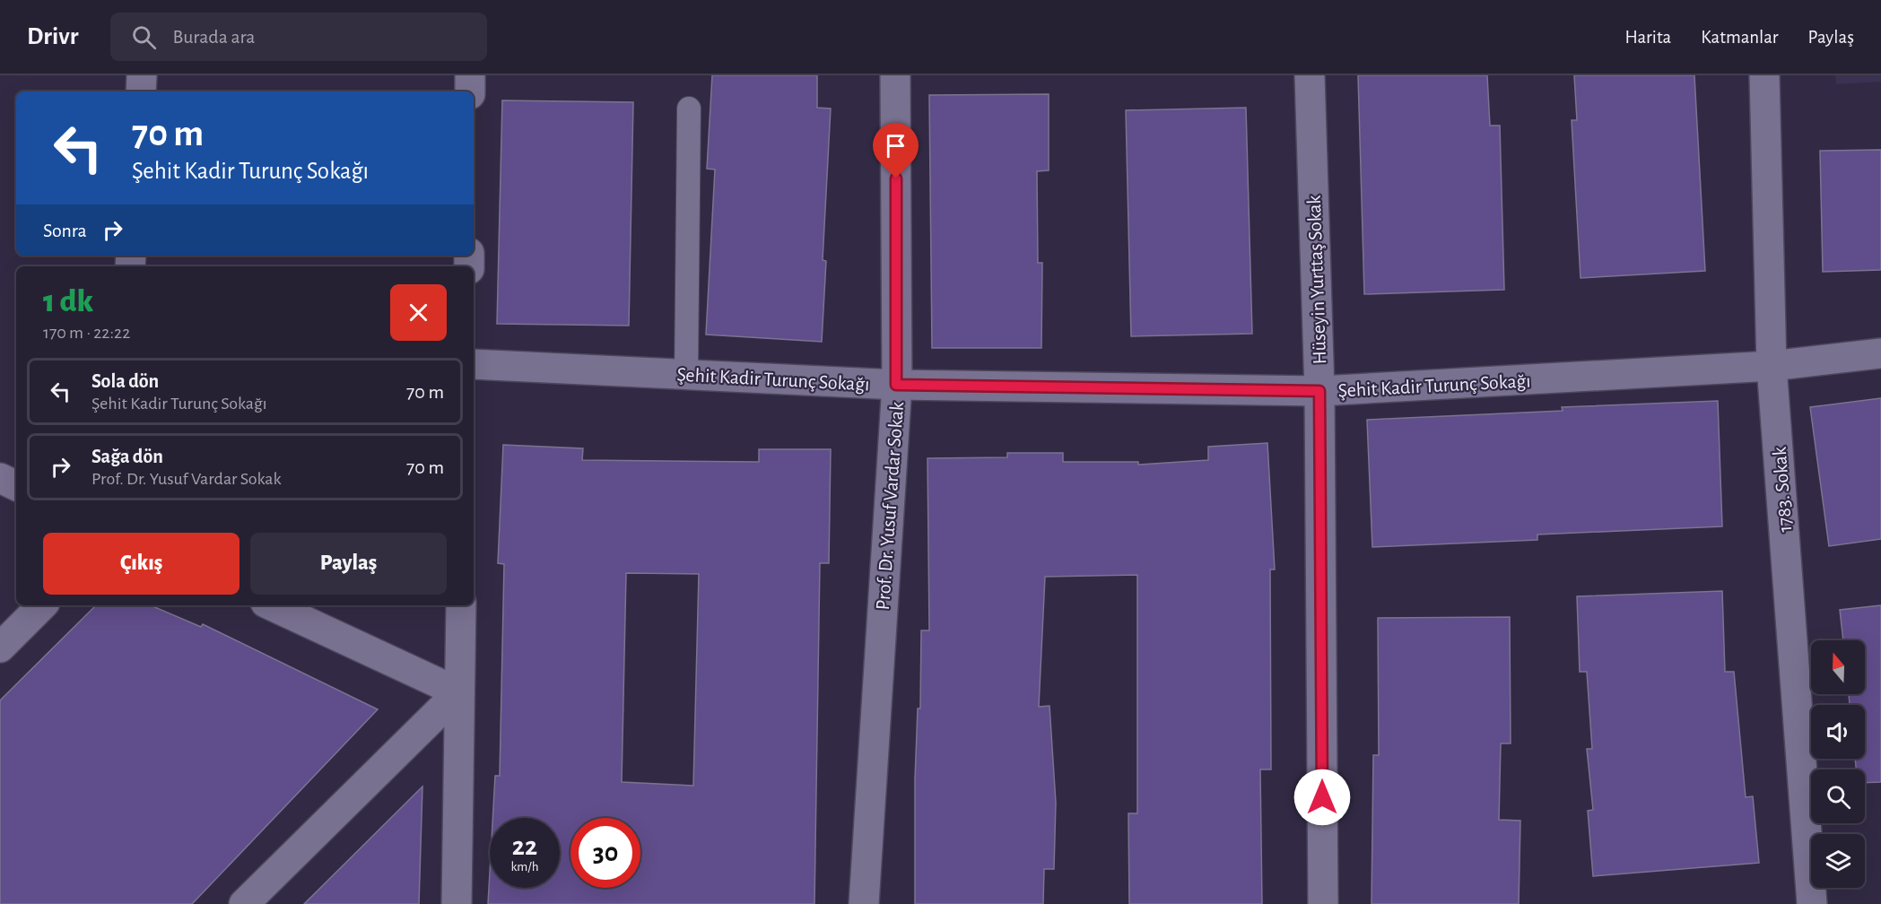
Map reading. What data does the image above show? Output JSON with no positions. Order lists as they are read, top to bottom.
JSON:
{
  "streets": {
    "street": [
      "Hüseyin Yurttaş Sokak",
      "Şehit Kadir Turunç Sokağı",
      "1783. Sokak",
      "Prof. Dr. Yusuf Vardar Sokak"
    ]
  },
  "crossings": [
    ["Hüseyin Yurttaş Sokak", "Şehit Kadir Turunç Sokağı"],
    ["Şehit Kadir Turunç Sokağı", "1783. Sokak"],
    ["Şehit Kadir Turunç Sokağı", "Prof. Dr. Yusuf Vardar Sokak"]
  ],
  "north": "top",
  "page": {
    "header": "Drivr",
    "search": "Burada ara",
    "nav": ["Harita", "Katmanlar", "Paylaş"],
    "turn": ["70 m", "Şehit Kadir Turunç Sokağı"],
    "then": "Sonra",
    "heading": ["1 dk", "170 m · 22:22"],
    "list": [
      {
        "name": "Sola dön",
        "note": "Şehit Kadir Turunç Sokağı",
        "value": "70 m"
      },
      {
        "name": "Sağa dön",
        "note": "Prof. Dr. Yusuf Vardar Sokak",
        "value": "70 m"
      }
    ],
    "buttons": ["Çıkış", "Paylaş"],
    "speed": "22 km/h",
    "limit": "30"
  }
}
